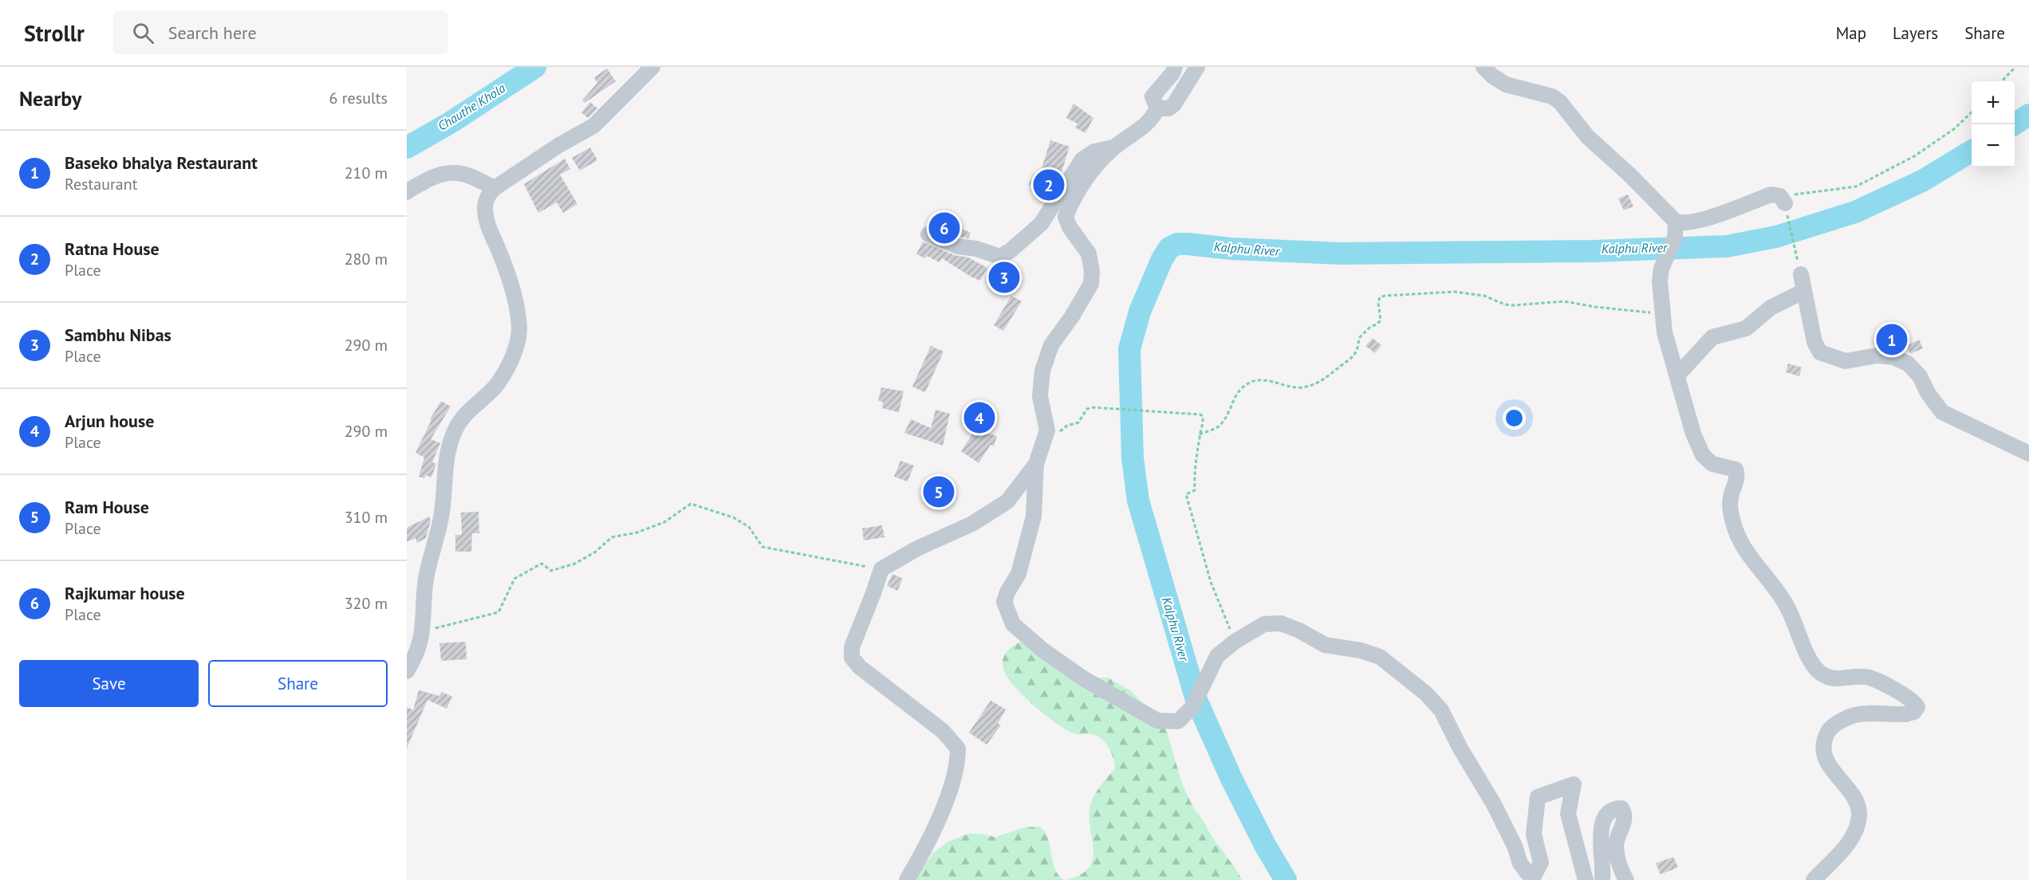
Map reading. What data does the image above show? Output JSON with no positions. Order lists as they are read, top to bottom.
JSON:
{
  "water": ["Chauthe Khola", "Kalphu River"],
  "page": {
    "header": "Strollr",
    "search": "Search here",
    "nav": ["Map", "Layers", "Share"],
    "heading": ["Nearby", "6 results"],
    "map_buttons": ["+", "−"],
    "list": [
      {
        "mark": "1",
        "name": "Baseko bhalya Restaurant",
        "note": "Restaurant",
        "value": "210 m"
      },
      {
        "mark": "2",
        "name": "Ratna House",
        "note": "Place",
        "value": "280 m"
      },
      {
        "mark": "3",
        "name": "Sambhu Nibas",
        "note": "Place",
        "value": "290 m"
      },
      {
        "mark": "4",
        "name": "Arjun house",
        "note": "Place",
        "value": "290 m"
      },
      {
        "mark": "5",
        "name": "Ram House",
        "note": "Place",
        "value": "310 m"
      },
      {
        "mark": "6",
        "name": "Rajkumar house",
        "note": "Place",
        "value": "320 m"
      }
    ],
    "pins": [
      "2",
      "6",
      "3",
      "1",
      "4",
      "5"
    ],
    "buttons": ["Save", "Share"]
  }
}
